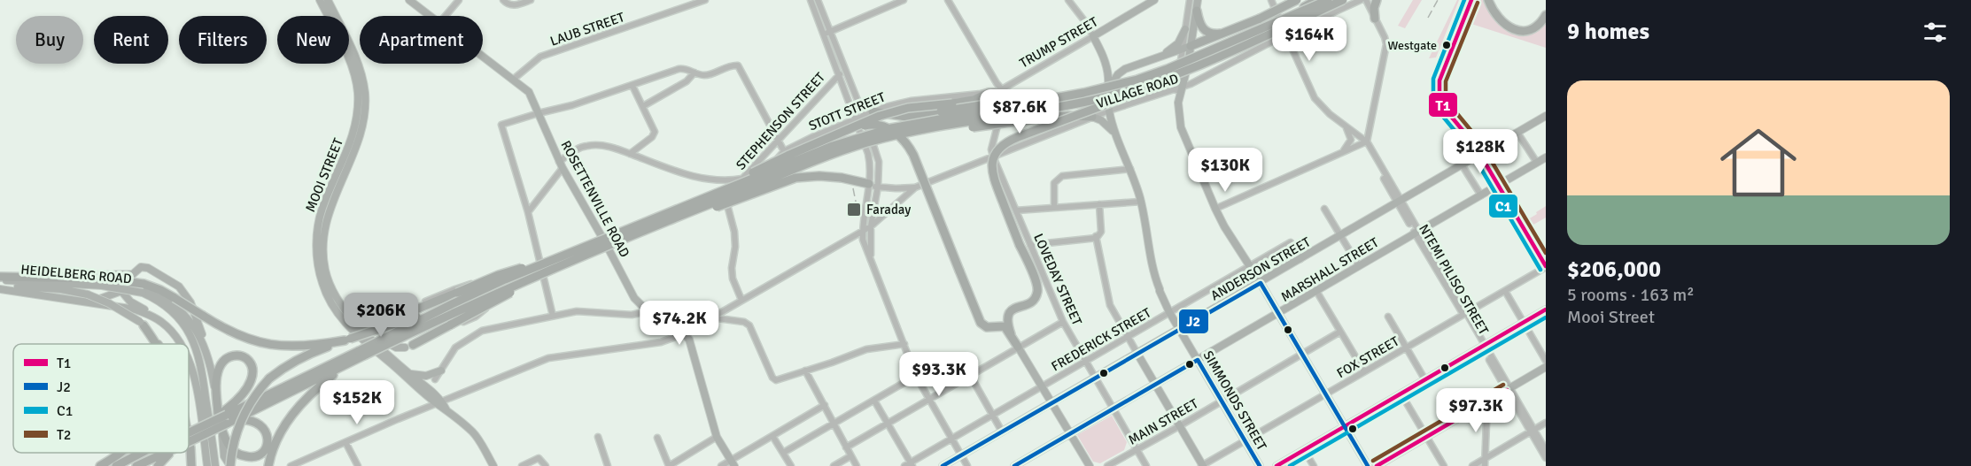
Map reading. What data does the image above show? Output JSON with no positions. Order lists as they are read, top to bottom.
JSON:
{
  "streets": {
    "main road": [
      "TRUMP STREET",
      "STEPHENSON STREET",
      "MOOI STREET",
      "ROSETTENVILLE ROAD",
      "ANDERSON STREET",
      "MARSHALL STREET",
      "HEIDELBERG ROAD",
      "SIMMONDS STREET"
    ],
    "street": [
      "LAUB STREET",
      "VILLAGE ROAD",
      "STOTT STREET",
      "LOVEDAY STREET",
      "NTEMI PILISO STREET",
      "FREDERICK STREET",
      "FOX STREET",
      "MAIN STREET"
    ]
  },
  "crossings": [
    ["LAUB STREET", "ROSETTENVILLE ROAD"],
    ["TRUMP STREET", "STOTT STREET"],
    ["TRUMP STREET", "SIMMONDS STREET"],
    ["VILLAGE ROAD", "LOVEDAY STREET"],
    ["VILLAGE ROAD", "SIMMONDS STREET"],
    ["STOTT STREET", "STEPHENSON STREET"],
    ["STEPHENSON STREET", "MOOI STREET"],
    ["STEPHENSON STREET", "ROSETTENVILLE ROAD"],
    ["ANDERSON STREET", "LOVEDAY STREET"],
    ["ANDERSON STREET", "NTEMI PILISO STREET"],
    ["ANDERSON STREET", "FREDERICK STREET"],
    ["ANDERSON STREET", "SIMMONDS STREET"],
    ["MARSHALL STREET", "LOVEDAY STREET"],
    ["MARSHALL STREET", "NTEMI PILISO STREET"],
    ["MARSHALL STREET", "SIMMONDS STREET"],
    ["LOVEDAY STREET", "FREDERICK STREET"],
    ["LOVEDAY STREET", "MAIN STREET"],
    ["NTEMI PILISO STREET", "FOX STREET"],
    ["FREDERICK STREET", "SIMMONDS STREET"],
    ["FOX STREET", "SIMMONDS STREET"],
    ["SIMMONDS STREET", "MAIN STREET"]
  ],
  "places": {
    "other": ["Westgate"],
    "transit": ["Faraday"]
  },
  "lines": [
    "transit line T1",
    "transit line C1",
    "transit line T2",
    "transit line J2"
  ],
  "legend": [
    "T1",
    "J2",
    "C1",
    "T2"
  ],
  "page": {
    "heading": "9 homes",
    "chip": [
      "Buy",
      "Rent",
      "Filters",
      "New",
      "Apartment"
    ],
    "price": [
      "$164K",
      "$87.6K",
      "$128K",
      "$130K",
      "$206K",
      "$74.2K",
      "$93.3K",
      "$152K",
      "$97.3K"
    ],
    "list": [
      {
        "name": "$206,000",
        "note": "5 rooms · 163 m² · Mooi Street"
      }
    ]
  }
}
